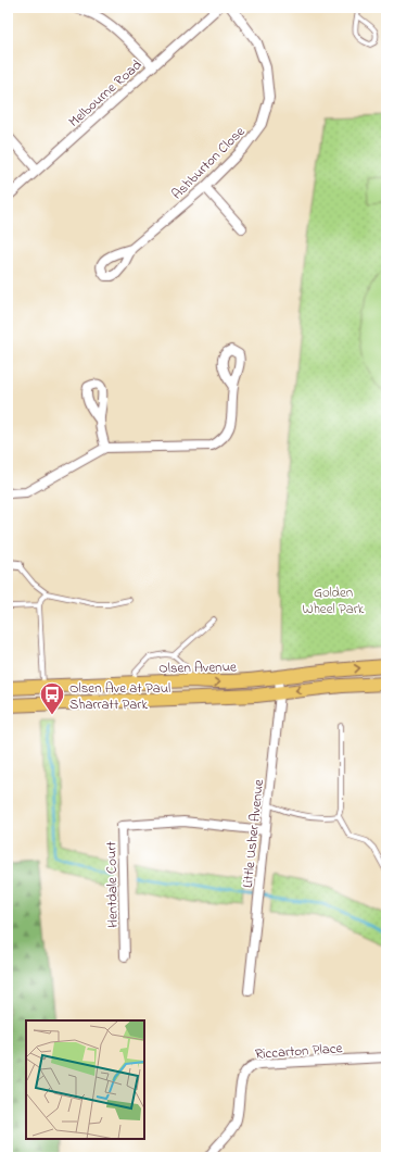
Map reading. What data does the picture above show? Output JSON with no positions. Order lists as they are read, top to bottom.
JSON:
{
  "streets": {
    "main road": ["Olsen Avenue"],
    "street": [
      "Melbourne Road",
      "Ashburton Close",
      "Little Usher Avenue",
      "Hentdale Court",
      "Riccarton Place"
    ]
  },
  "crossings": [
    ["Olsen Avenue", "Little Usher Avenue"],
    ["Little Usher Avenue", "Hentdale Court"]
  ],
  "parks": ["Golden Wheel Park"],
  "places": {
    "bus stop": ["Olsen Ave at Paul Sharratt Park"]
  }
}
